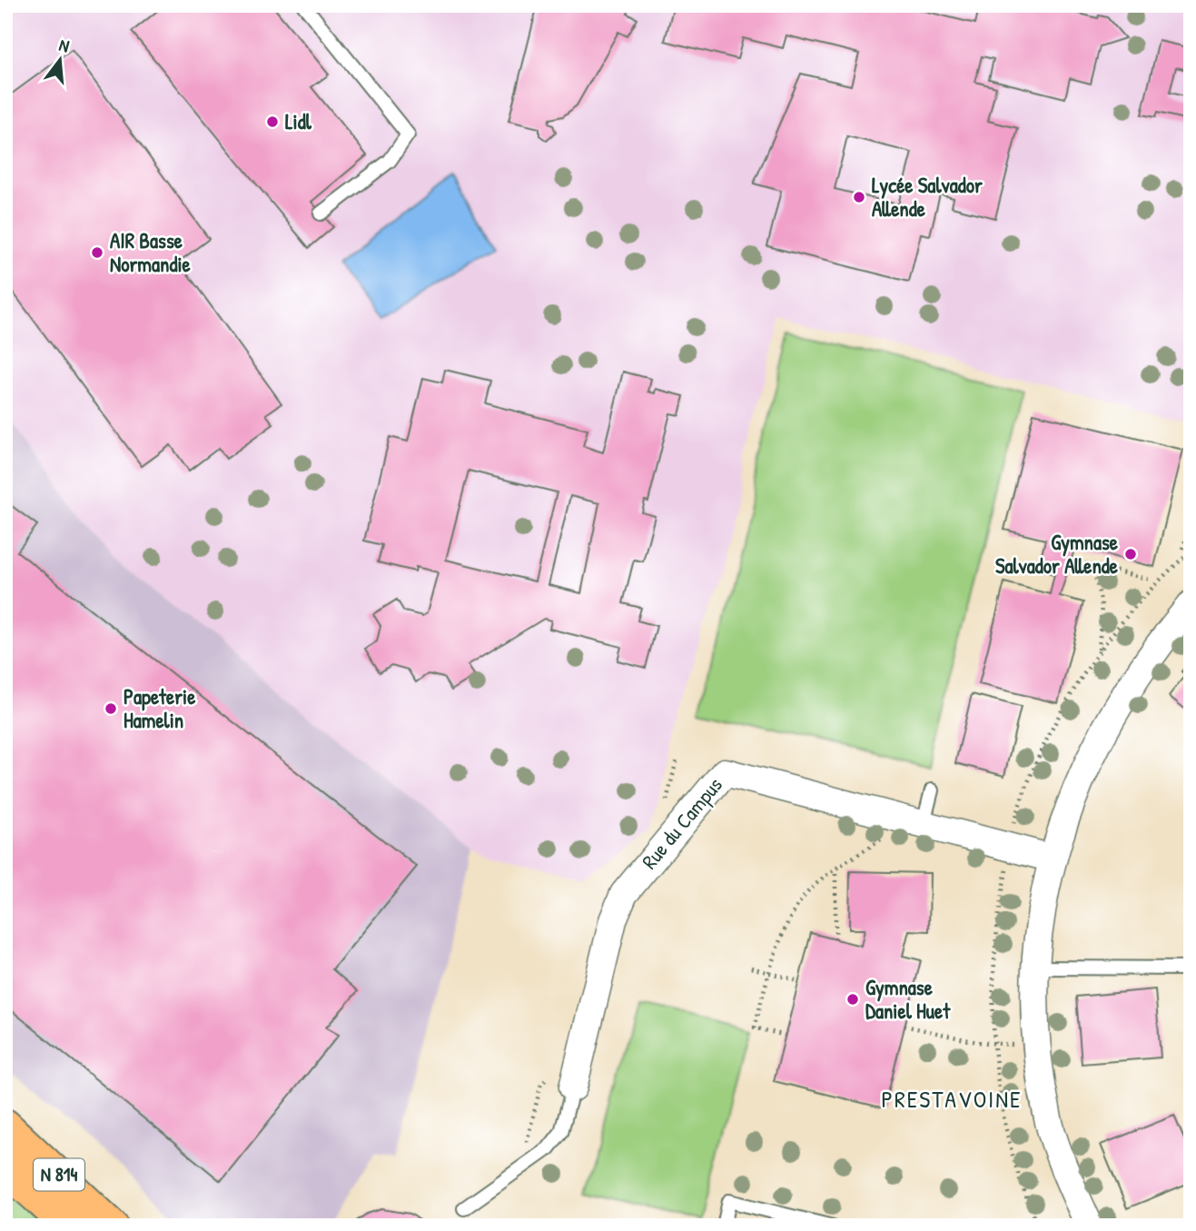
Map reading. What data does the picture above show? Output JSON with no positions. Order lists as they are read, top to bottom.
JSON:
{
  "streets": {
    "highway": ["N 814"],
    "street": ["Rue du Campus"]
  },
  "districts": ["PRESTAVOINE"],
  "places": [
    "Lidl",
    "Lycée Salvador Allende",
    "AIR Basse Normandie",
    "Gymnase Salvador Allende",
    "Papeterie Hamelin",
    "Gymnase Daniel Huet"
  ],
  "north": "top"
}
